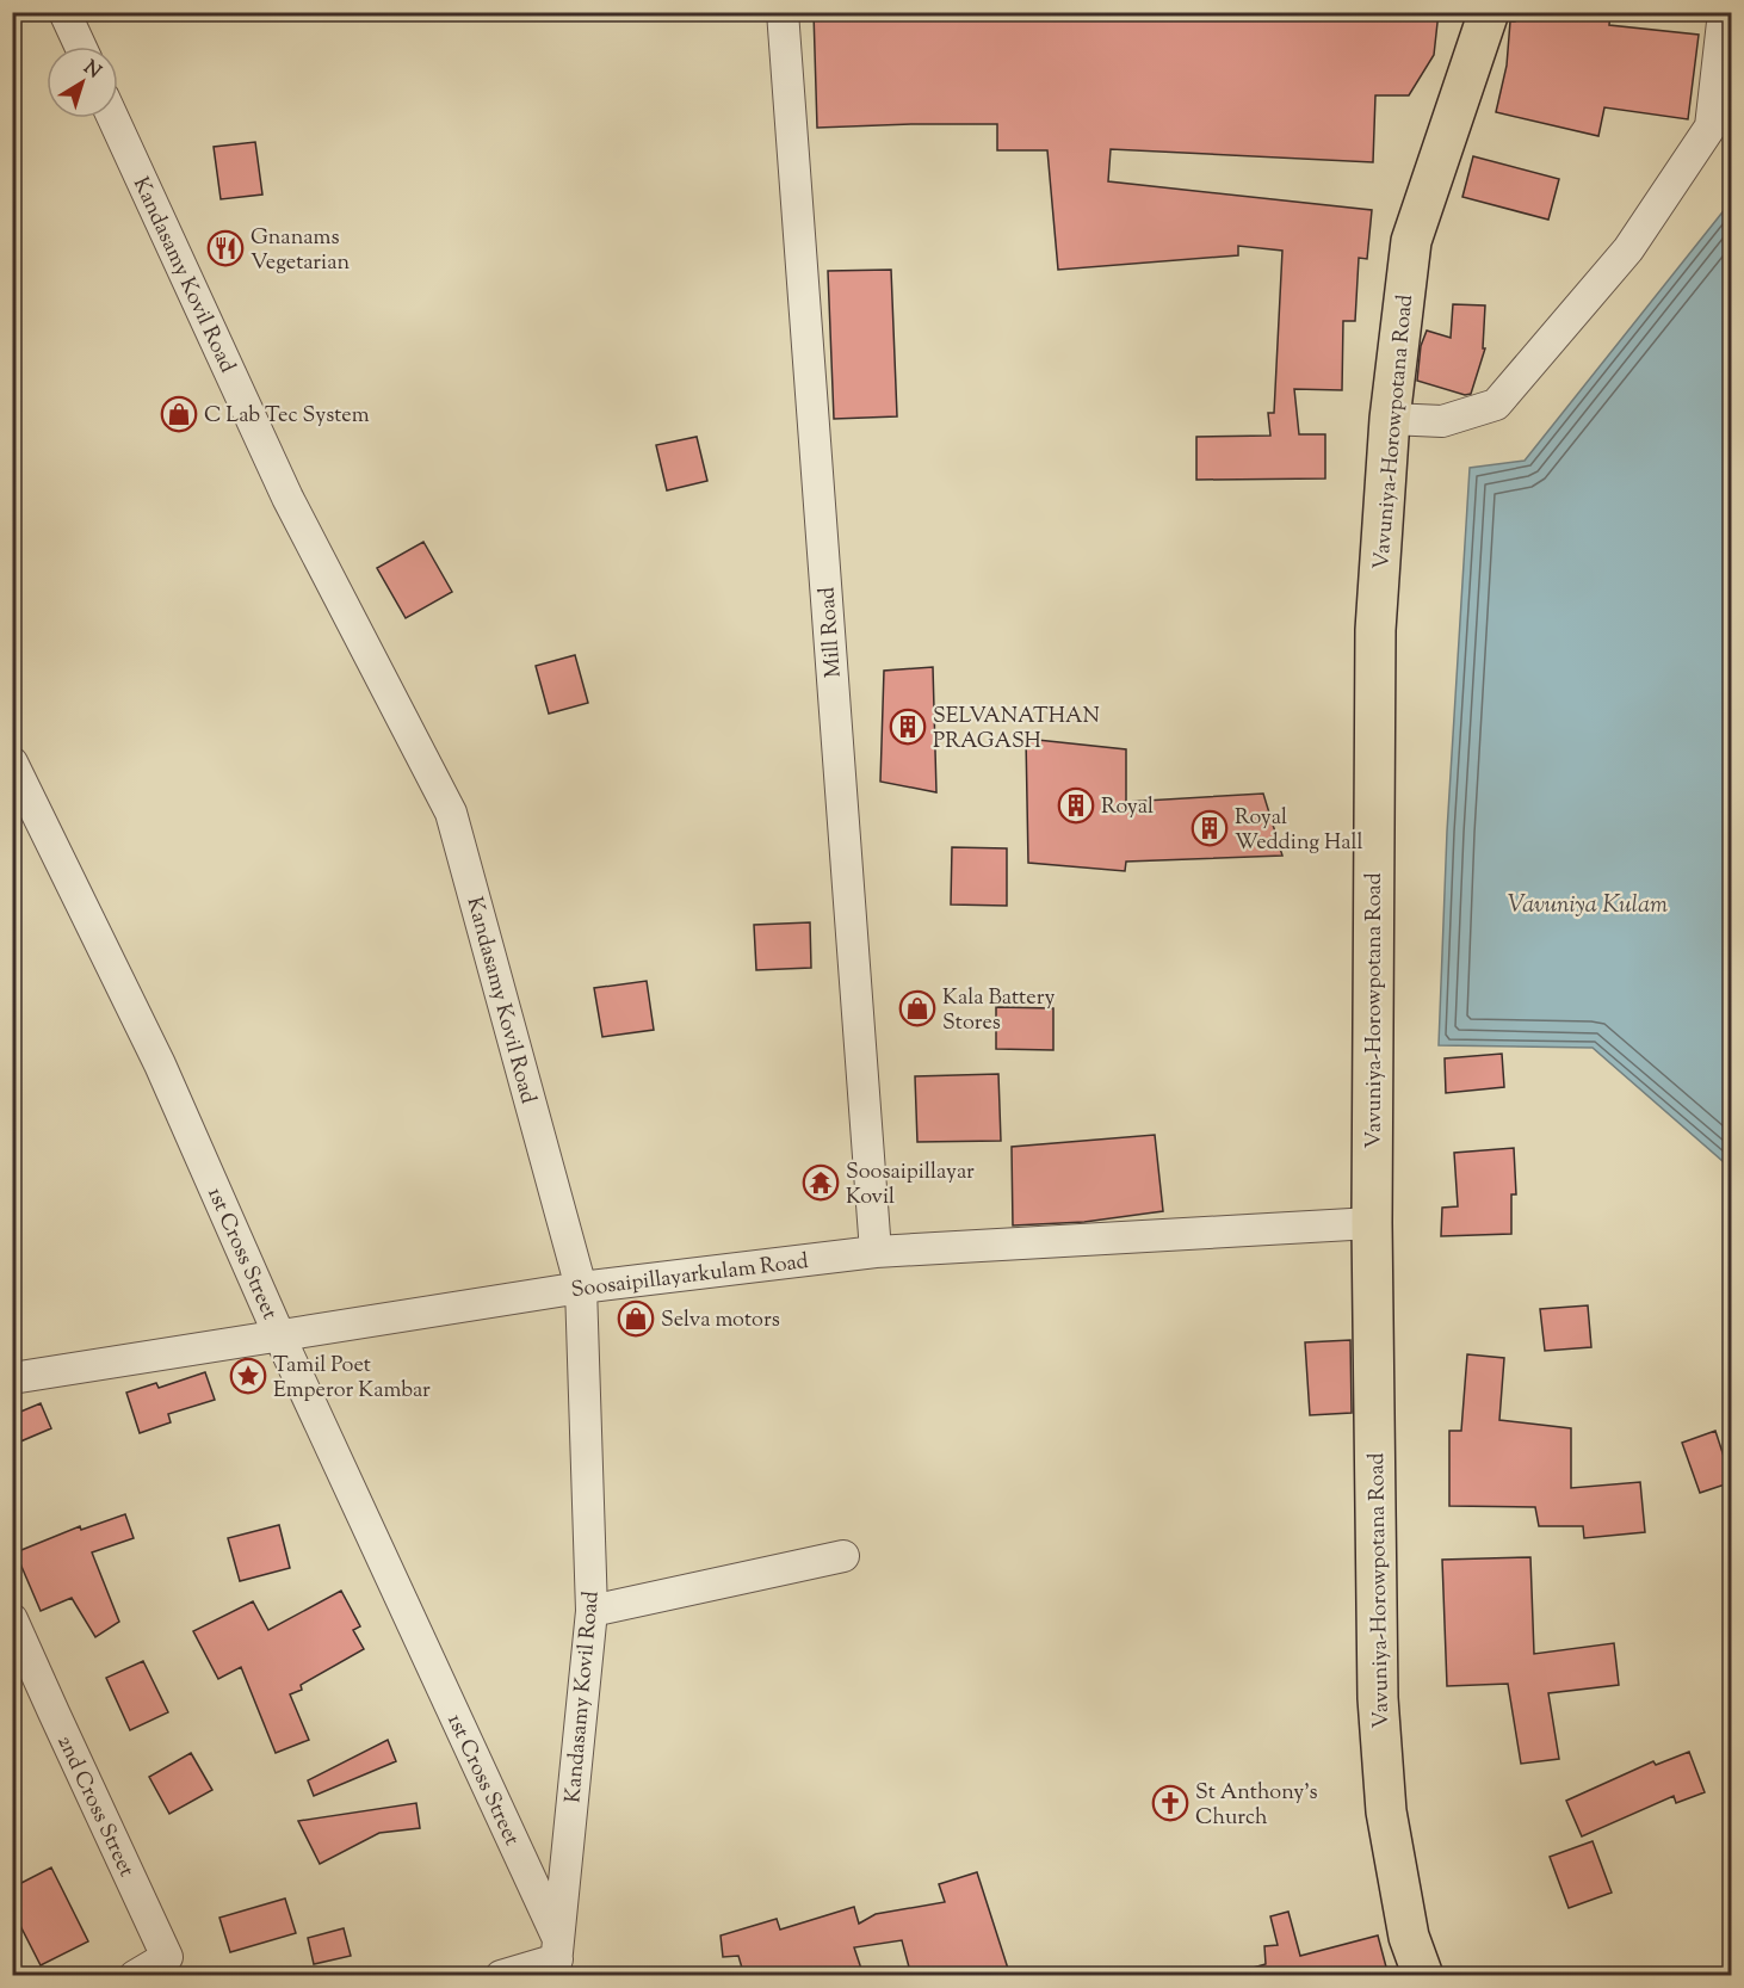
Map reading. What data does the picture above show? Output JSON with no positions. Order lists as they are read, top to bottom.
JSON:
{
  "streets": {
    "highway": ["Vavuniya-Horowpotana Road"],
    "street": [
      "Kandasamy Kovil Road",
      "Mill Road",
      "1st Cross Street",
      "Soosaipillayarkulam Road",
      "2nd Cross Street"
    ]
  },
  "crossings": [
    ["Kandasamy Kovil Road", "1st Cross Street"],
    ["Kandasamy Kovil Road", "Soosaipillayarkulam Road"],
    ["Vavuniya-Horowpotana Road", "Soosaipillayarkulam Road"],
    ["Mill Road", "Soosaipillayarkulam Road"],
    ["1st Cross Street", "Soosaipillayarkulam Road"]
  ],
  "water": ["Vavuniya Kulam"],
  "places": {
    "restaurant": ["Gnanams Vegetarian"],
    "shop": ["C Lab Tec System", "Kala Battery Stores", "Selva motors"],
    "building": ["SELVANATHAN PRAGASH", "Royal", "Royal Wedding Hall"],
    "temple": ["Soosaipillayar Kovil"],
    "place": ["Tamil Poet Emperor Kambar"],
    "church": ["St Anthony's Church"]
  },
  "north": "top right"
}
